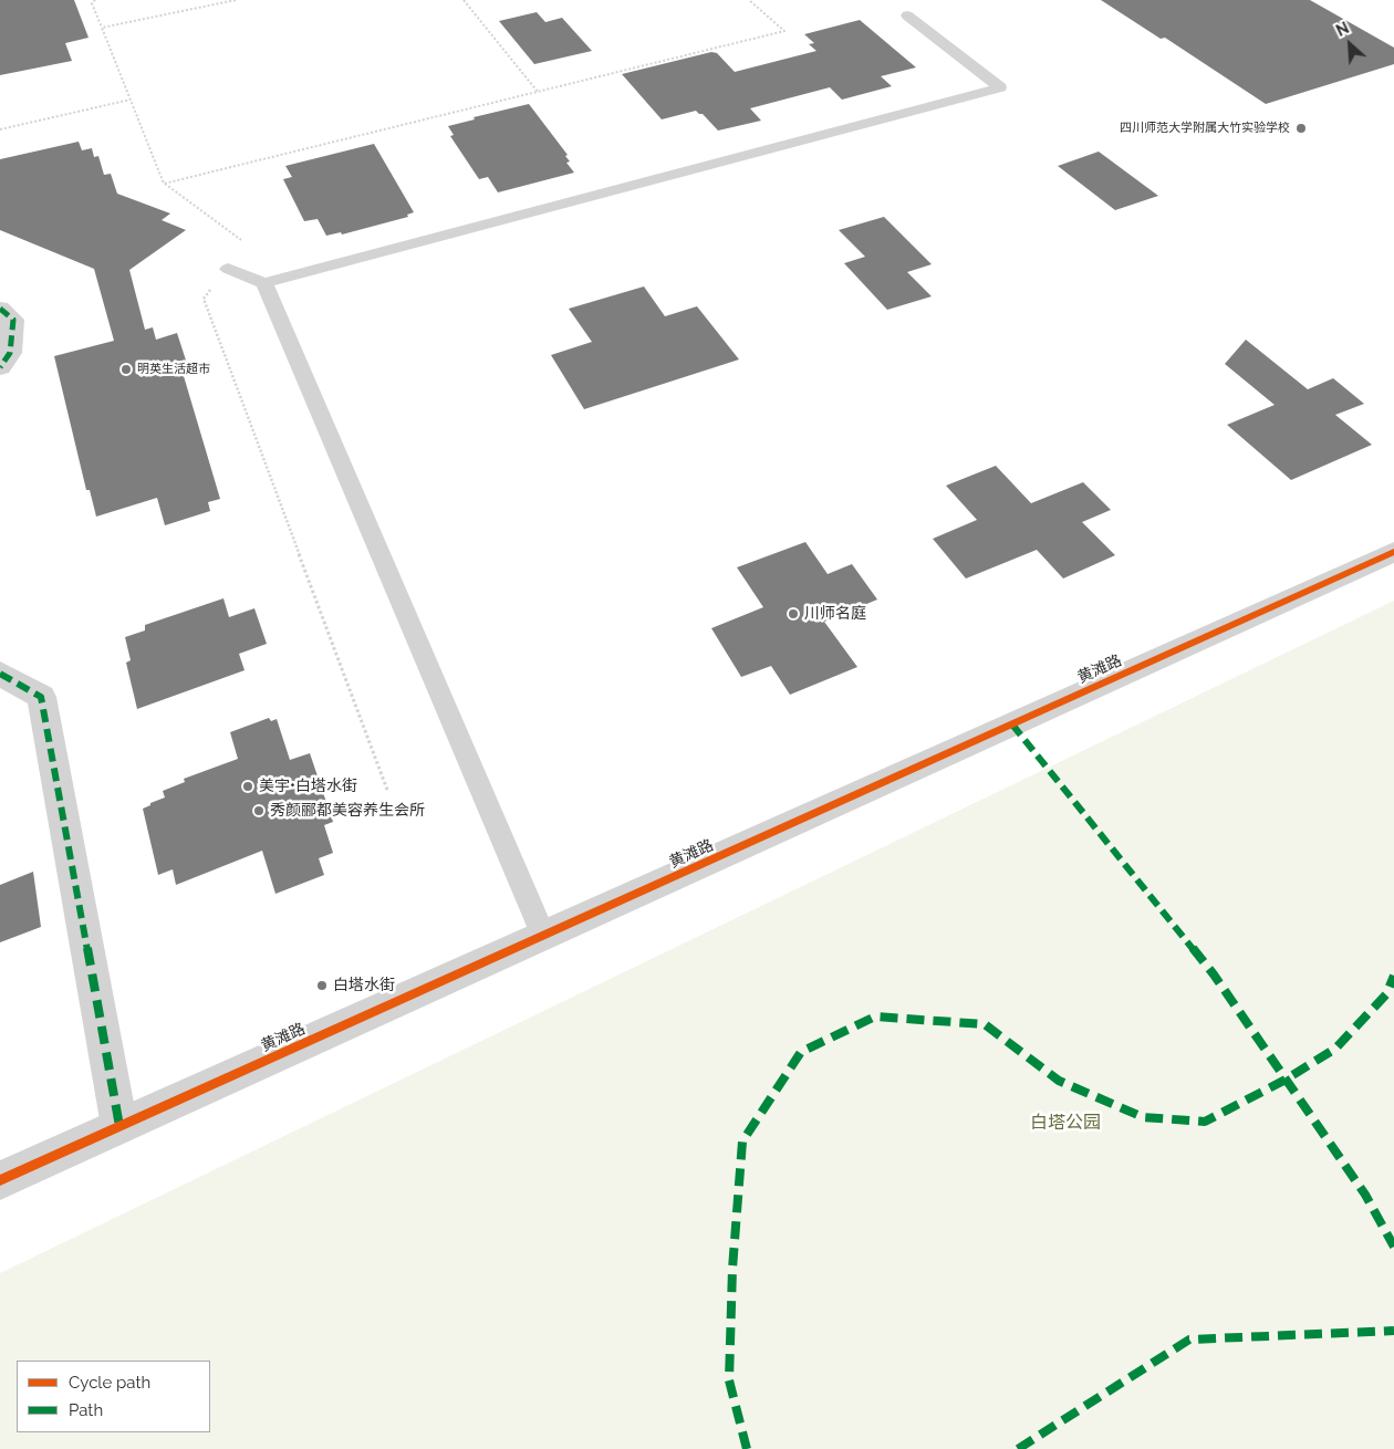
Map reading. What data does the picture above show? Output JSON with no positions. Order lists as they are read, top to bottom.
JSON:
{
  "streets": {
    "street": ["黄滩路"]
  },
  "parks": ["白塔公园"],
  "places": [
    "四川师范大学附属大竹实验学校",
    "明英生活超市",
    "川师名庭",
    "美宇•白塔水街",
    "秀颜郦都美容养生会所",
    "白塔水街"
  ],
  "legend": ["Cycle path", "Path"],
  "north": "top left"
}
